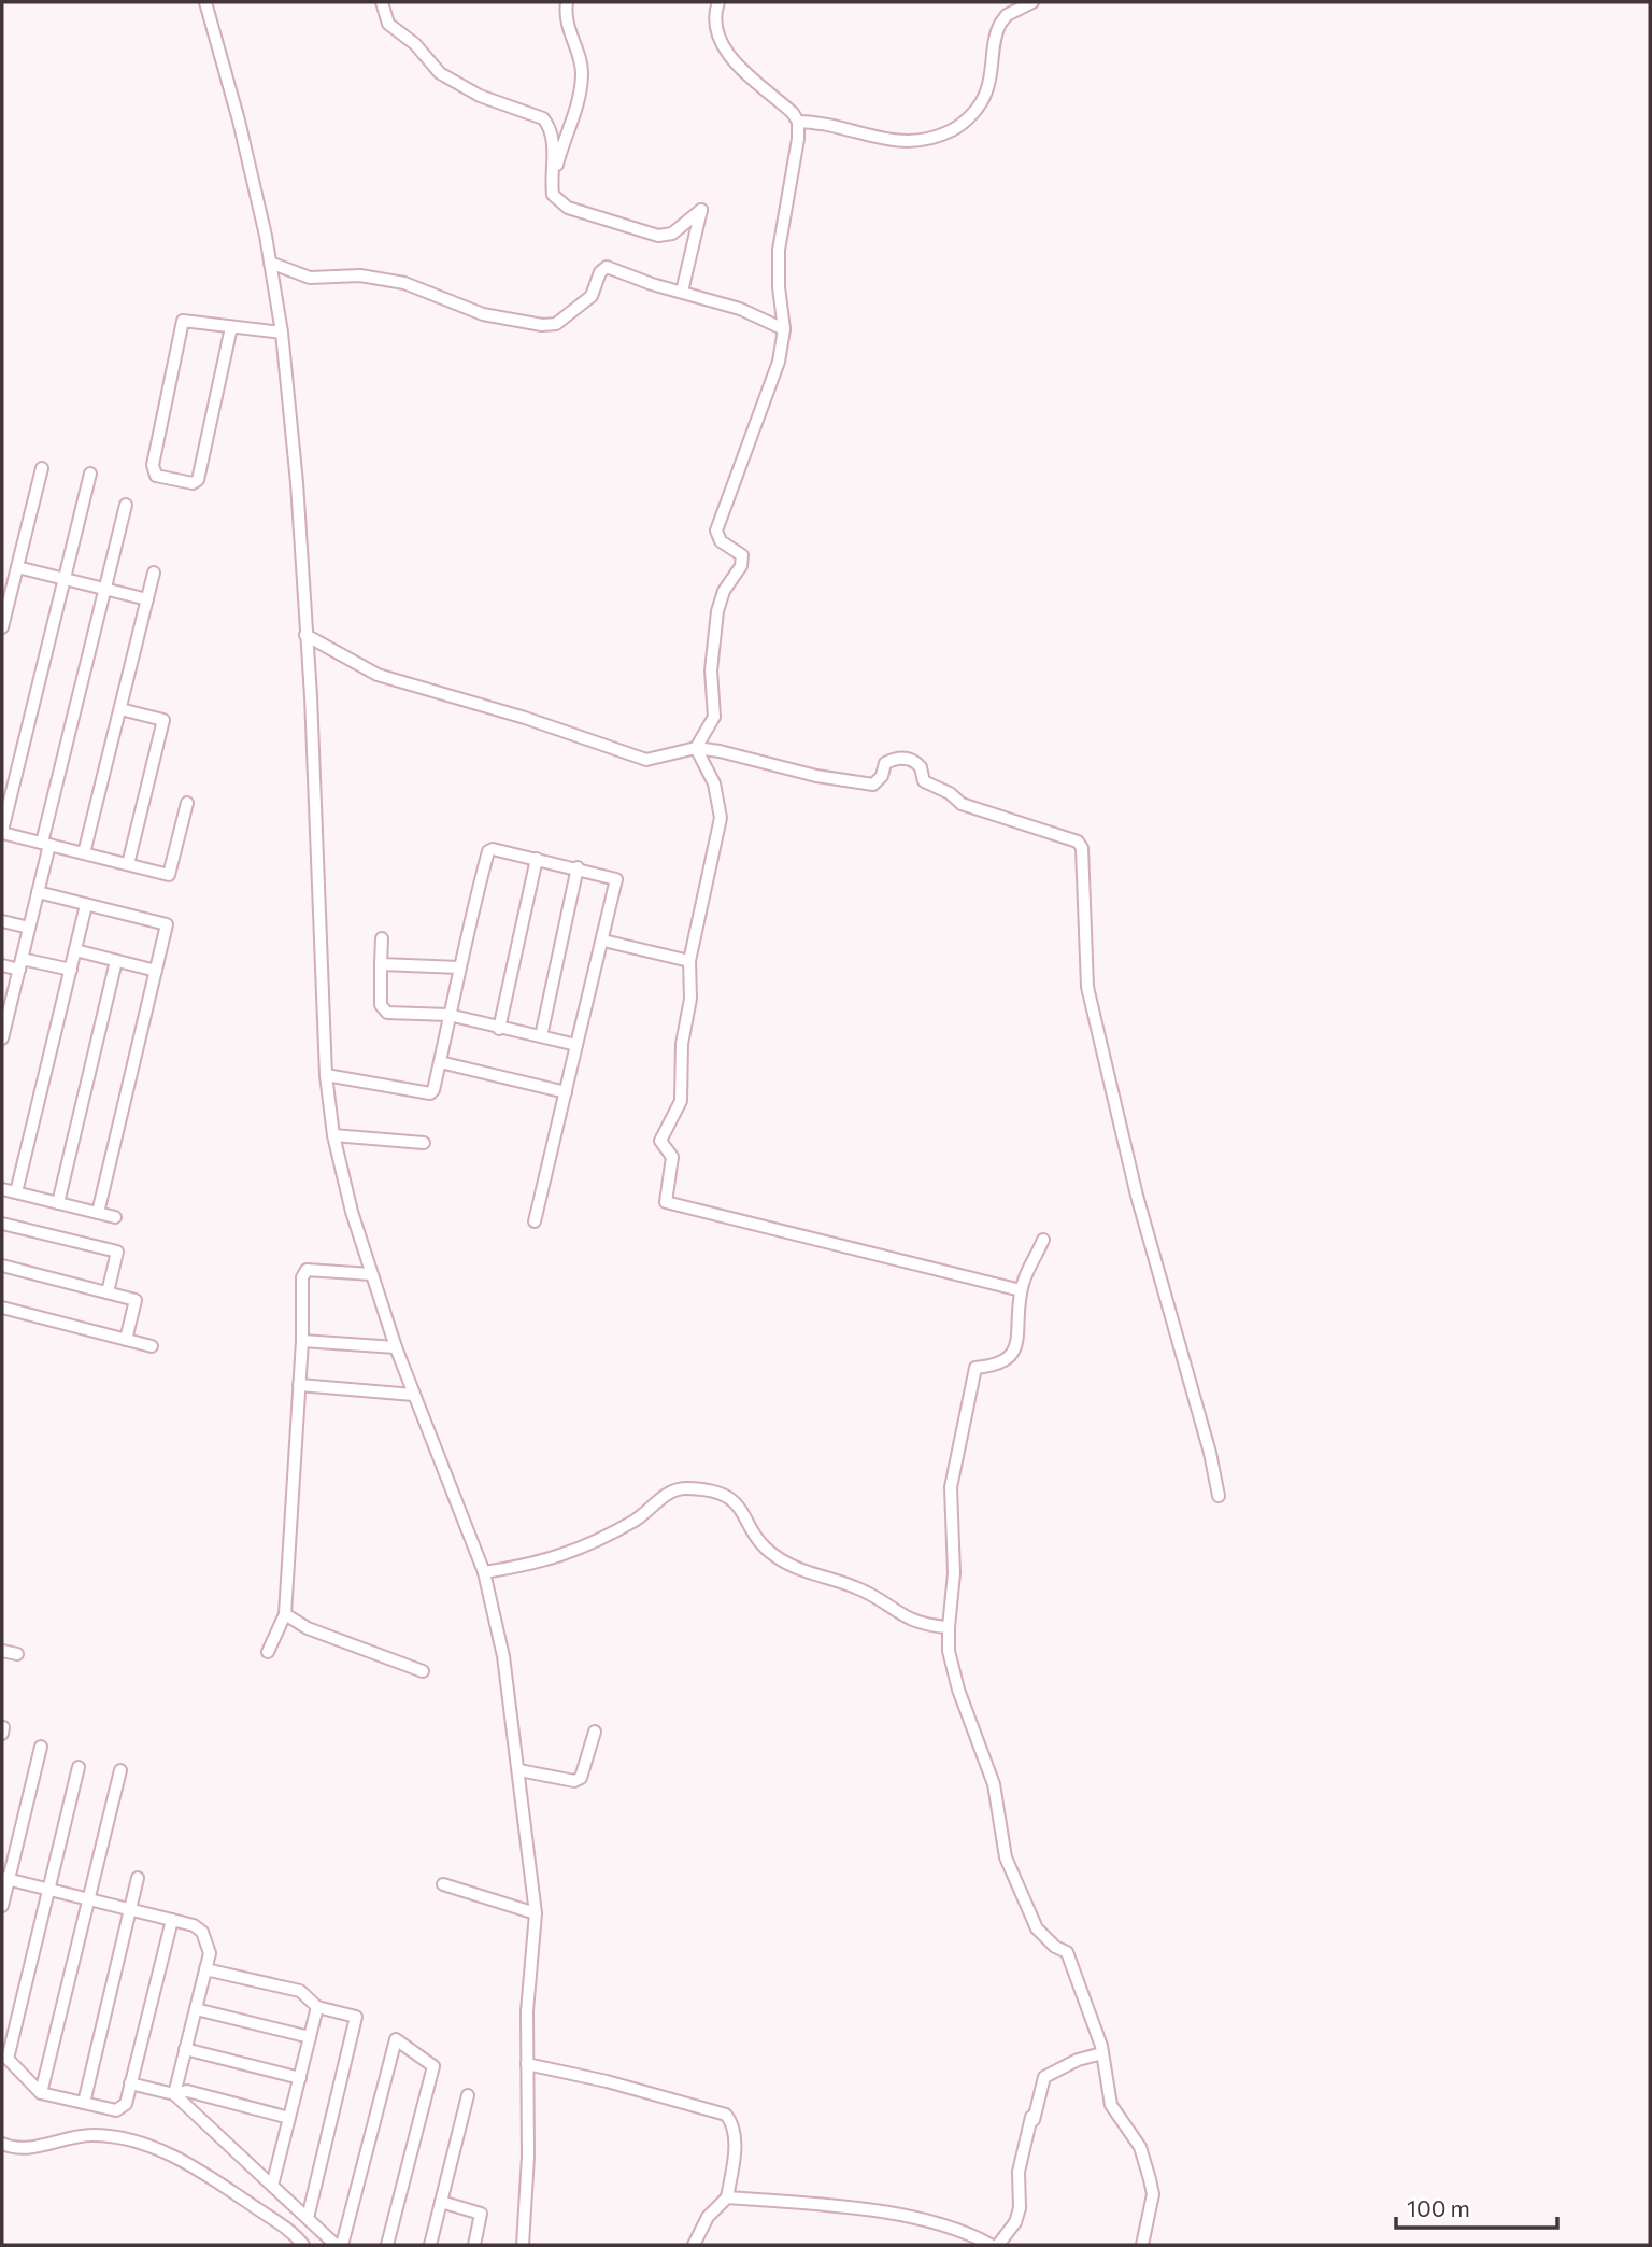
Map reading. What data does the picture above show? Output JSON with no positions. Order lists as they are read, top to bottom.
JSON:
{
  "scale_bar": "100 m"
}
